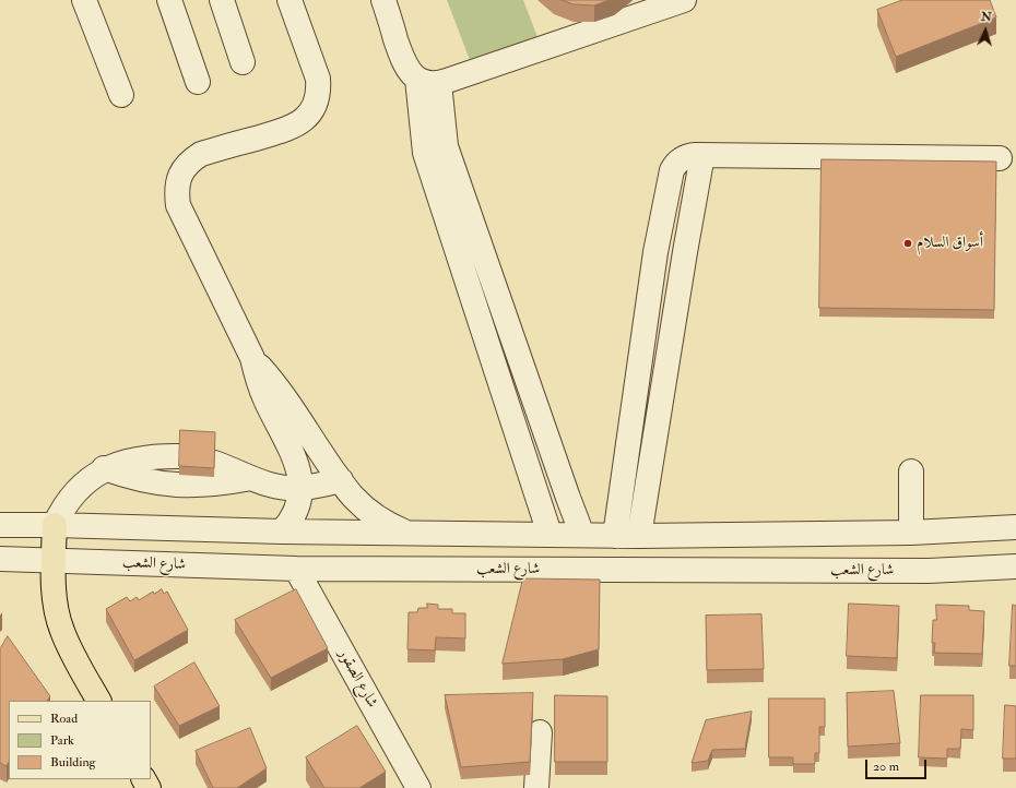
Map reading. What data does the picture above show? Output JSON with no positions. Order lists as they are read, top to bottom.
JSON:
{
  "streets": {
    "street": ["شارع الشعب", "شارع الصقور"]
  },
  "crossings": [
    ["شارع الشعب", "شارع الصقور"]
  ],
  "places": ["أسواق السلام"],
  "legend": ["Road", "Park", "Building"],
  "scale_bar": "20 m",
  "north": "top"
}
